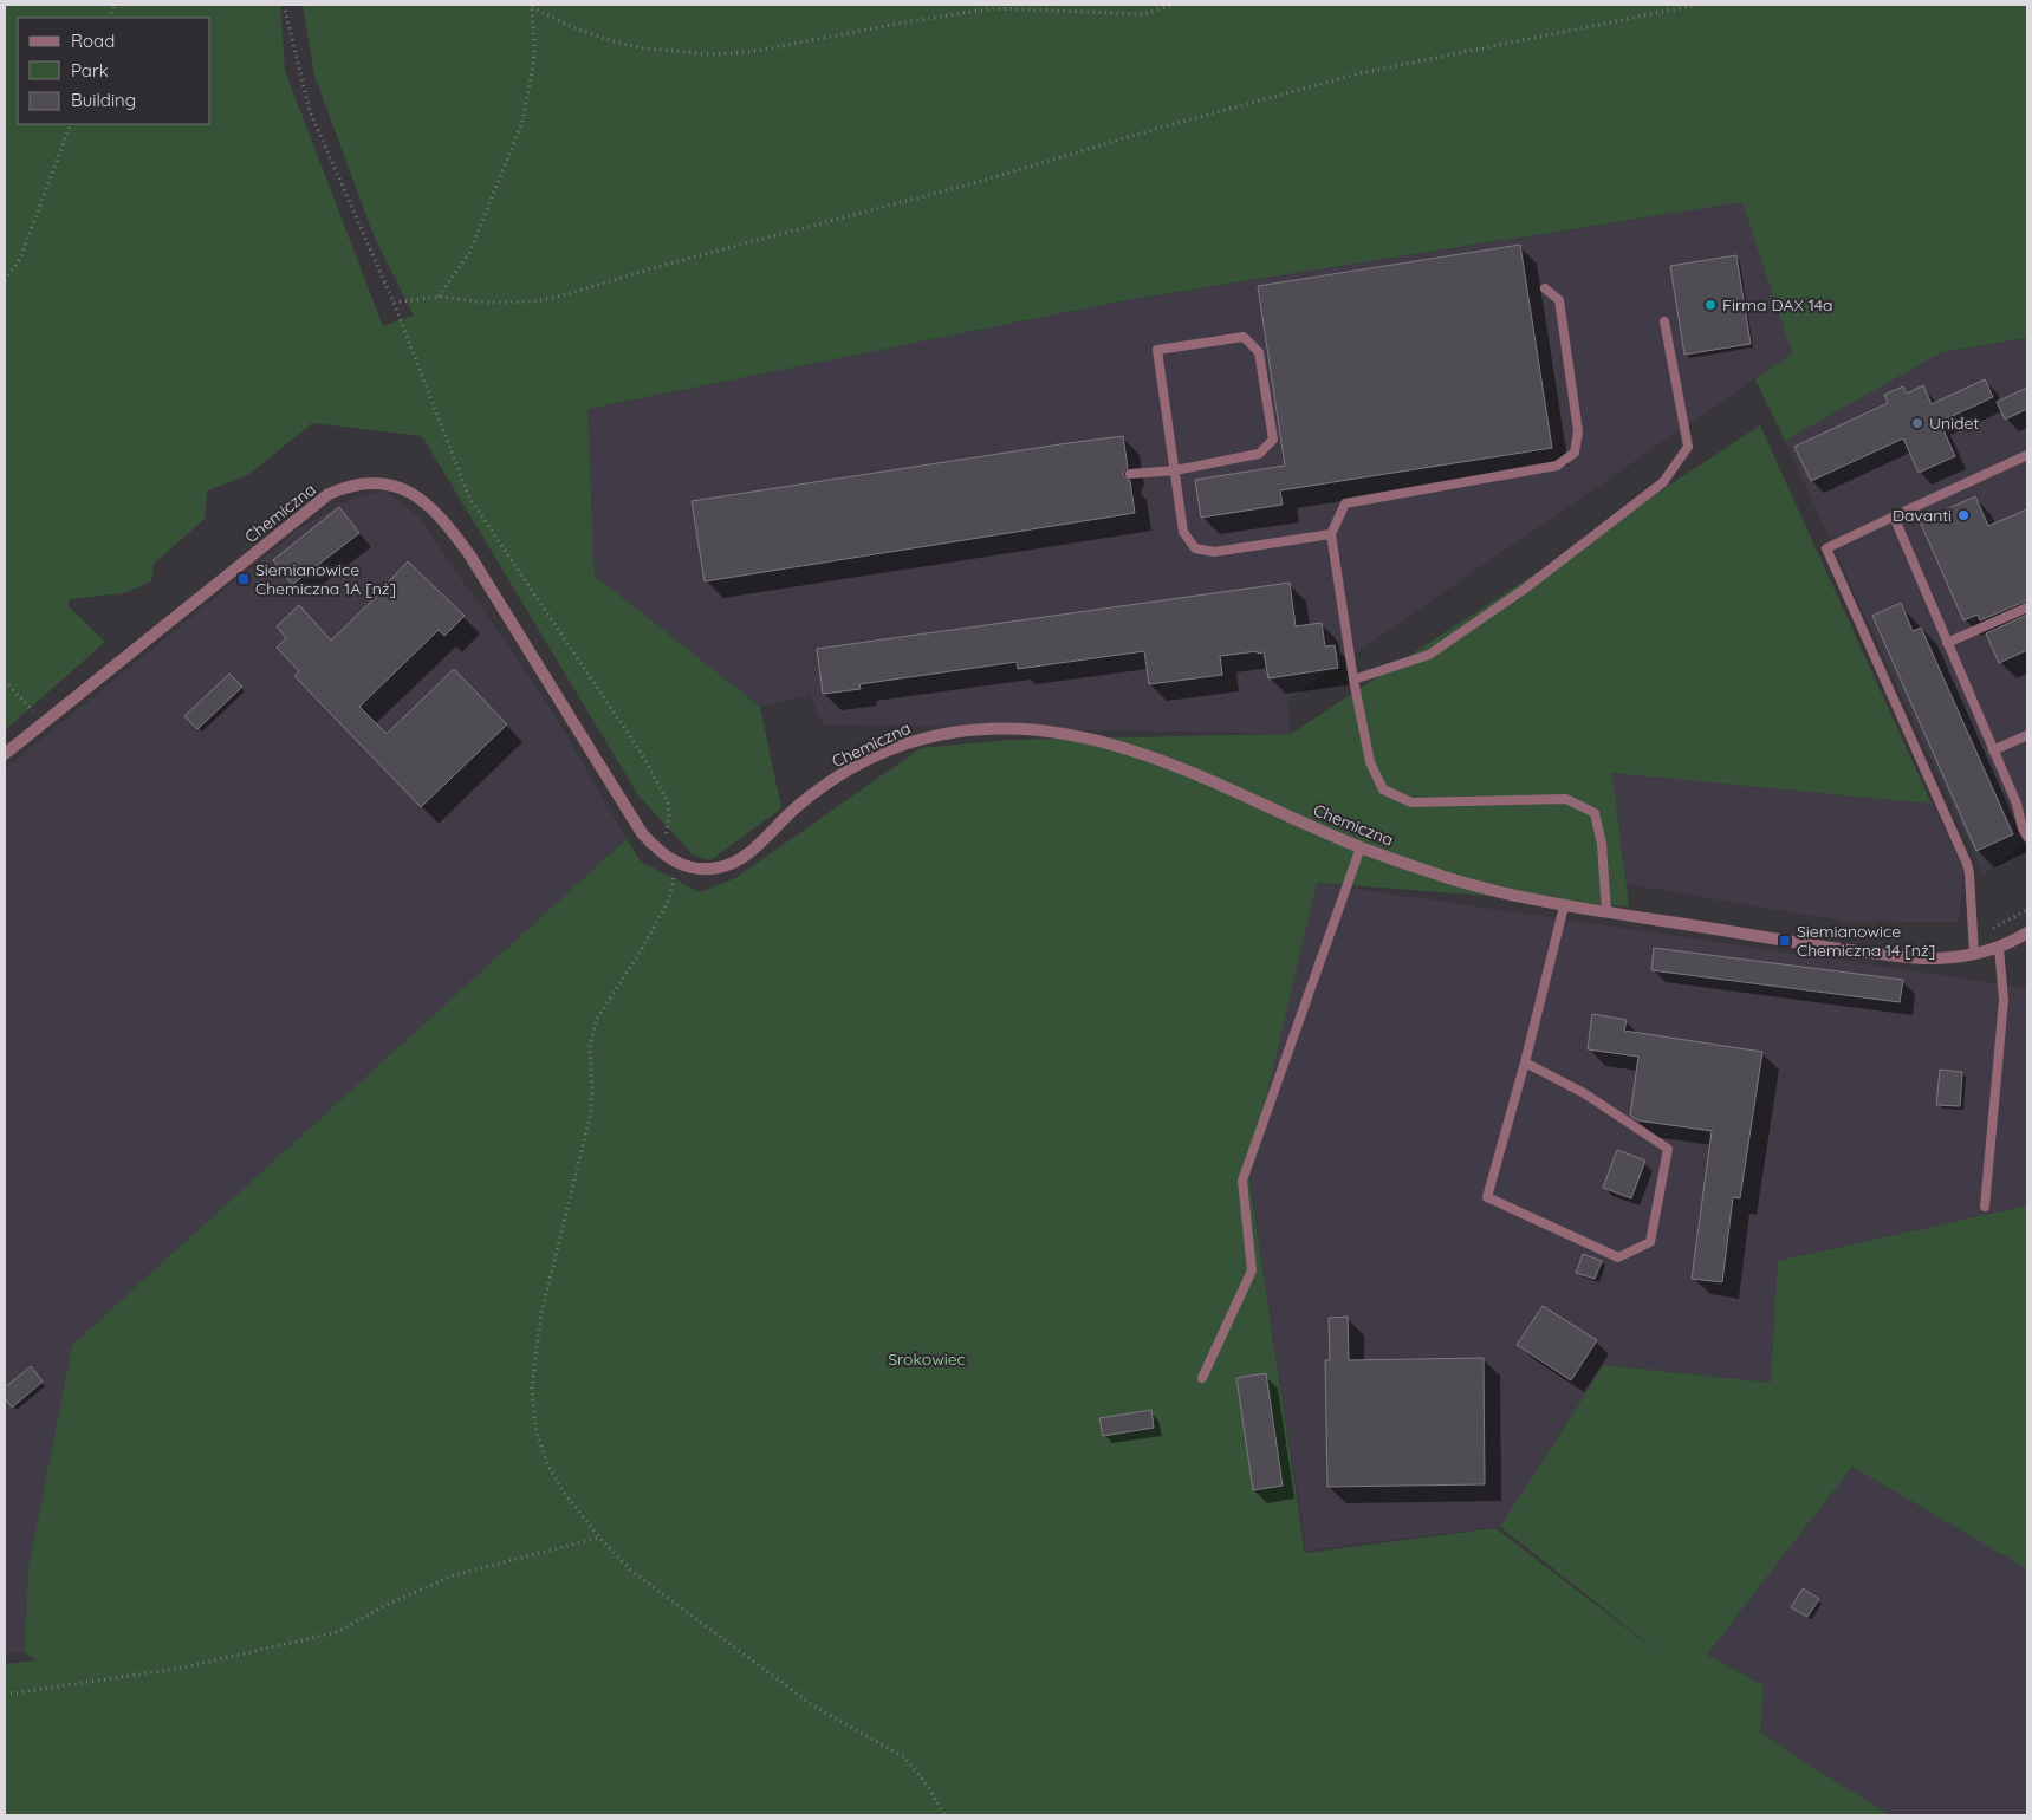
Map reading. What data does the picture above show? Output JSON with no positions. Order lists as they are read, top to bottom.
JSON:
{
  "streets": {
    "street": ["Chemiczna"]
  },
  "parks": ["Srokowiec"],
  "places": {
    "other": ["Firma DAX 14a", "Unidet", "Davanti"],
    "transit": ["Siemianowice Chemiczna 1A [nż]", "Siemianowice Chemiczna 14 [nż]"]
  },
  "legend": ["Road", "Park", "Building"]
}
